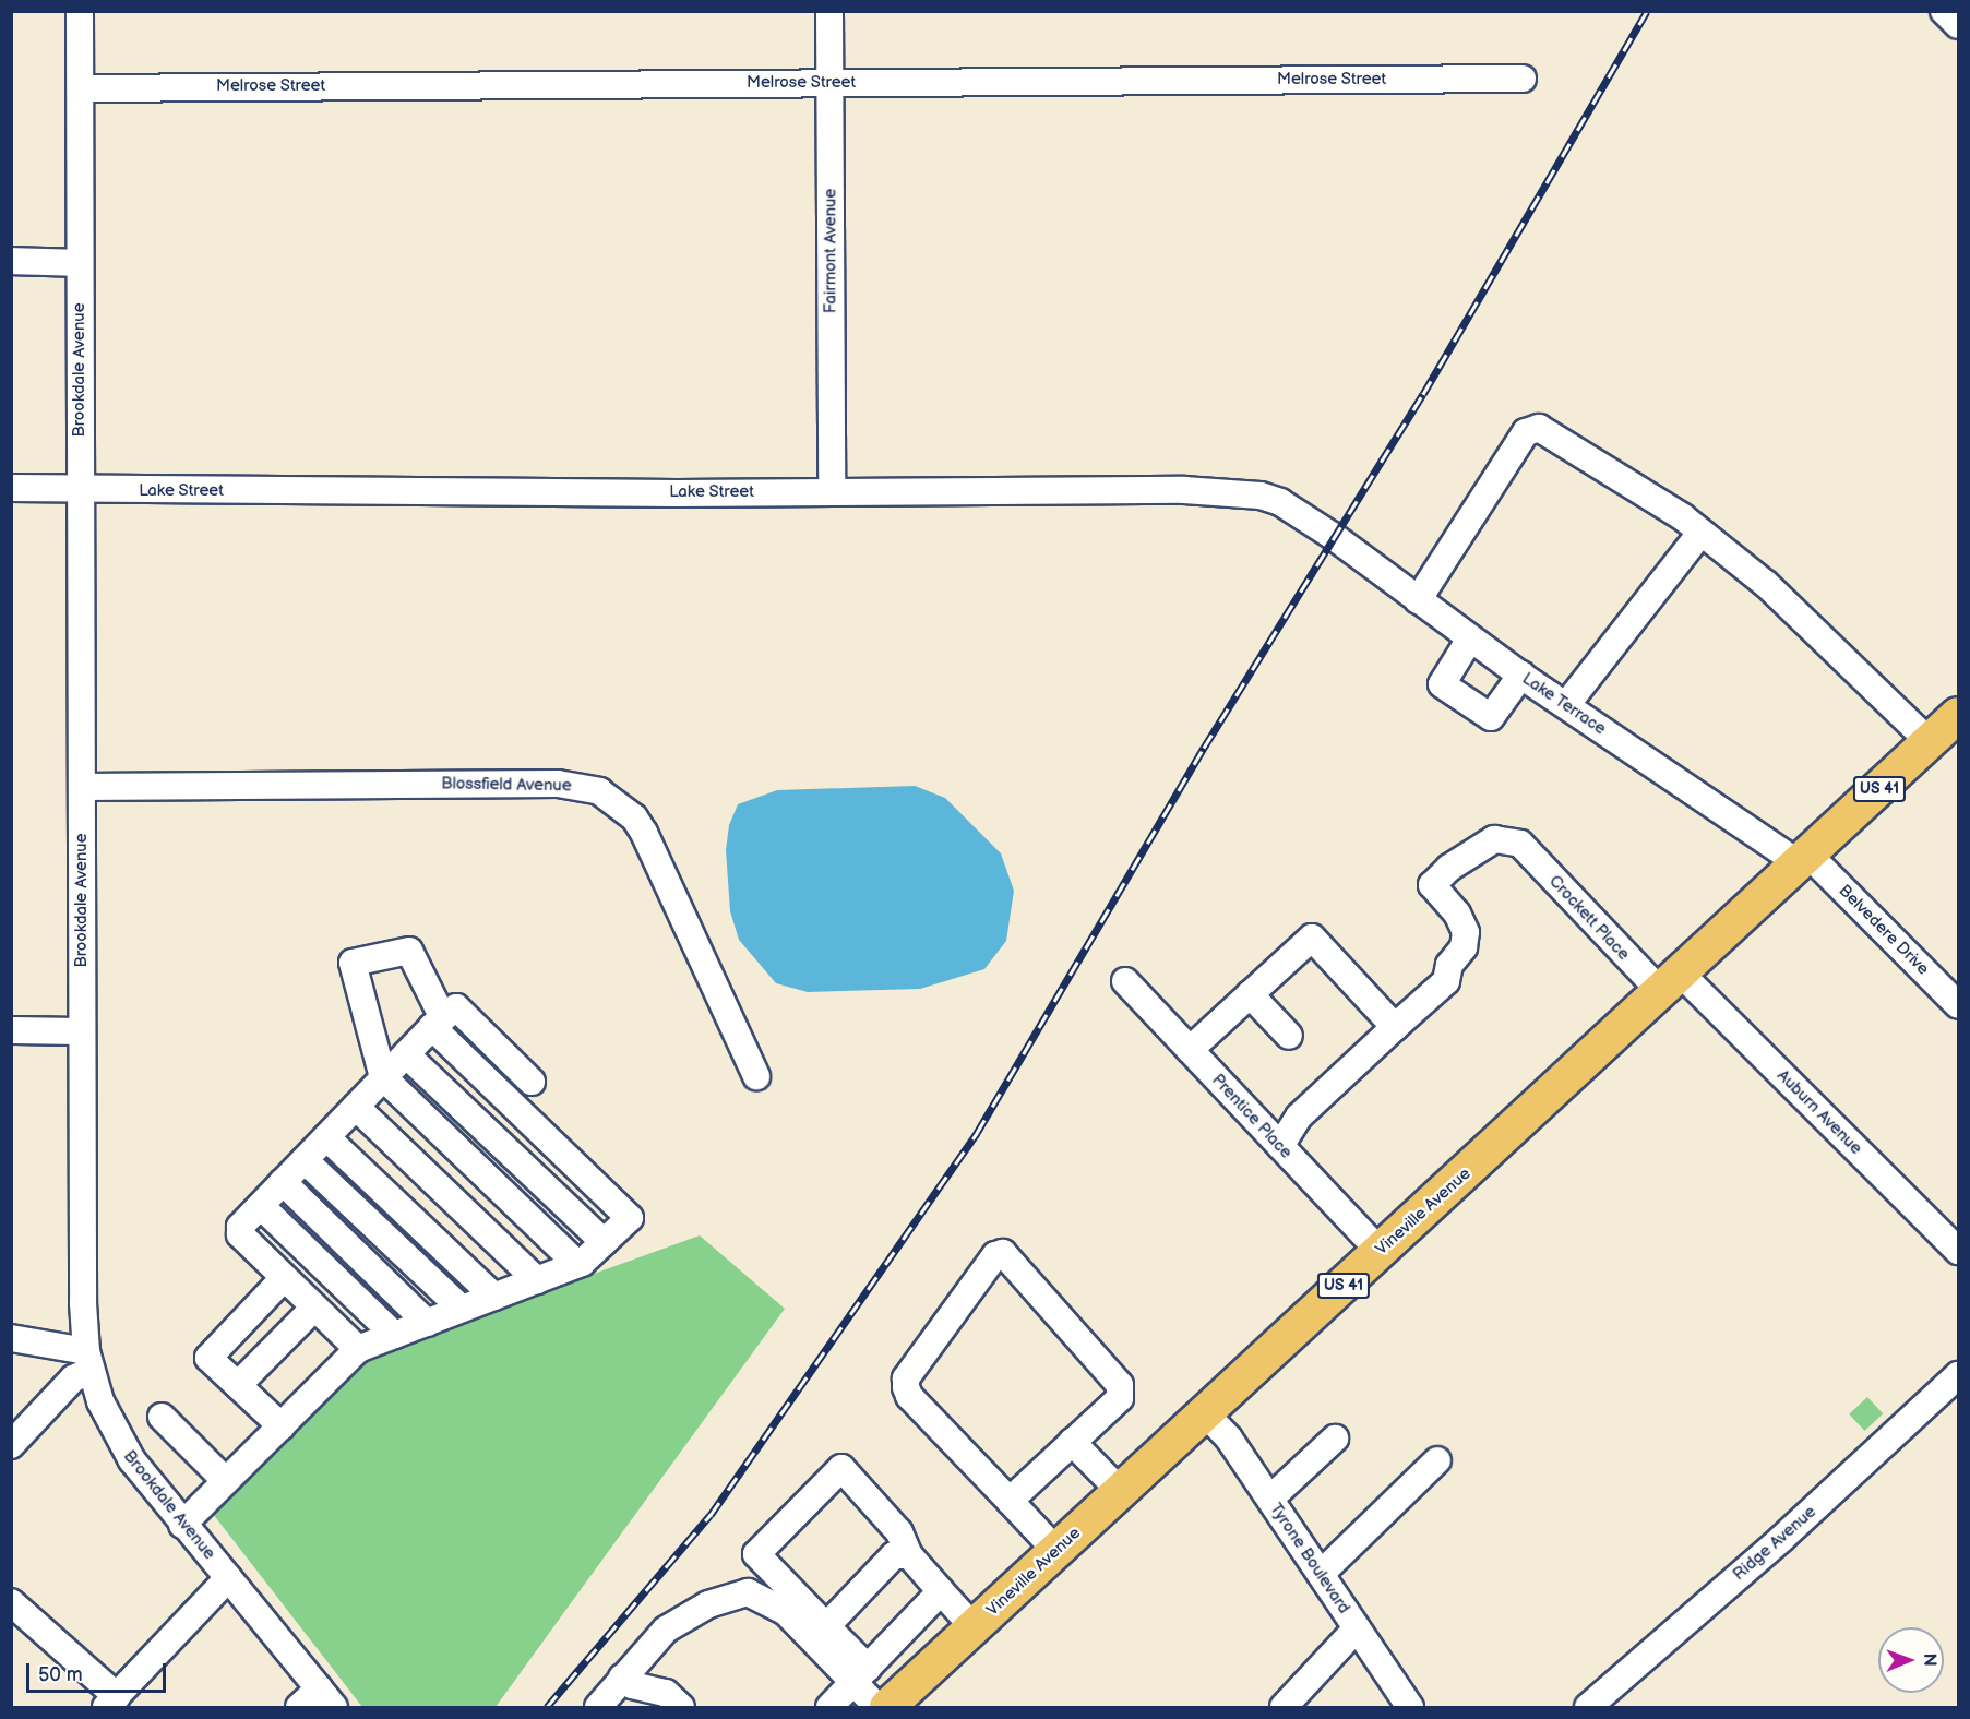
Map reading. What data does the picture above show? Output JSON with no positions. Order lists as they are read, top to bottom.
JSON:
{
  "streets": {
    "main road": ["US 41", "Vineville Avenue"],
    "street": [
      "Melrose Street",
      "Fairmont Avenue",
      "Brookdale Avenue",
      "Lake Street",
      "Lake Terrace",
      "Blossfield Avenue",
      "Crockett Place",
      "Belvedere Drive",
      "Auburn Avenue",
      "Prentice Place",
      "Ridge Avenue",
      "Tyrone Boulevard"
    ]
  },
  "crossings": [
    ["Melrose Street", "Fairmont Avenue"],
    ["Melrose Street", "Brookdale Avenue"],
    ["Fairmont Avenue", "Lake Street"],
    ["Brookdale Avenue", "Lake Street"],
    ["Brookdale Avenue", "Blossfield Avenue"],
    ["Lake Street", "Lake Terrace"],
    ["Lake Terrace", "Belvedere Drive"],
    ["Lake Terrace", "Vineville Avenue"],
    ["Crockett Place", "Auburn Avenue"],
    ["Crockett Place", "Vineville Avenue"],
    ["Belvedere Drive", "Vineville Avenue"],
    ["Auburn Avenue", "Vineville Avenue"],
    ["Prentice Place", "Vineville Avenue"],
    ["Vineville Avenue", "Tyrone Boulevard"]
  ],
  "scale_bar": "50 m",
  "north": "right"
}
